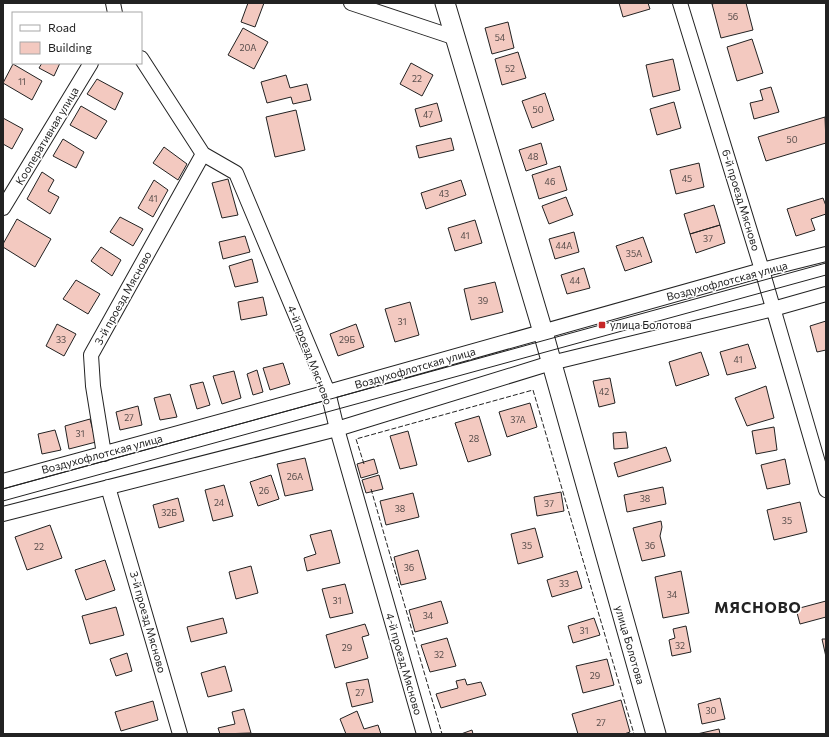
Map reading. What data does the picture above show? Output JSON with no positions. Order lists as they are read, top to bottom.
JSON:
{
  "streets": {
    "street": [
      "Кооперативная улица",
      "6-й проезд Мясново",
      "Воздухофлотская улица",
      "3-й проезд Мясново",
      "4-й проезд Мясново",
      "улица Болотова"
    ]
  },
  "crossings": [
    ["6-й проезд Мясново", "Воздухофлотская улица"],
    ["Воздухофлотская улица", "3-й проезд Мясново"],
    ["Воздухофлотская улица", "4-й проезд Мясново"],
    ["Воздухофлотская улица", "улица Болотова"],
    ["3-й проезд Мясново", "4-й проезд Мясново"]
  ],
  "districts": ["МЯСНОВО"],
  "places": {
    "transit": ["улица Болотова"]
  },
  "house_numbers": [
    "56",
    "54",
    "20А",
    "52",
    "22",
    "11",
    "50",
    "47",
    "50",
    "48",
    "45",
    "46",
    "43",
    "41",
    "41",
    "37",
    "44А",
    "35А",
    "44",
    "39",
    "31",
    "33",
    "29Б",
    "41",
    "42",
    "27",
    "37А",
    "31",
    "28",
    "26А",
    "26",
    "38",
    "24",
    "37",
    "38",
    "32Б",
    "35",
    "35",
    "36",
    "22",
    "36",
    "33",
    "34",
    "31",
    "34",
    "31",
    "32",
    "29",
    "32",
    "29",
    "27",
    "30",
    "27"
  ],
  "legend": ["Road", "Building"]
}
